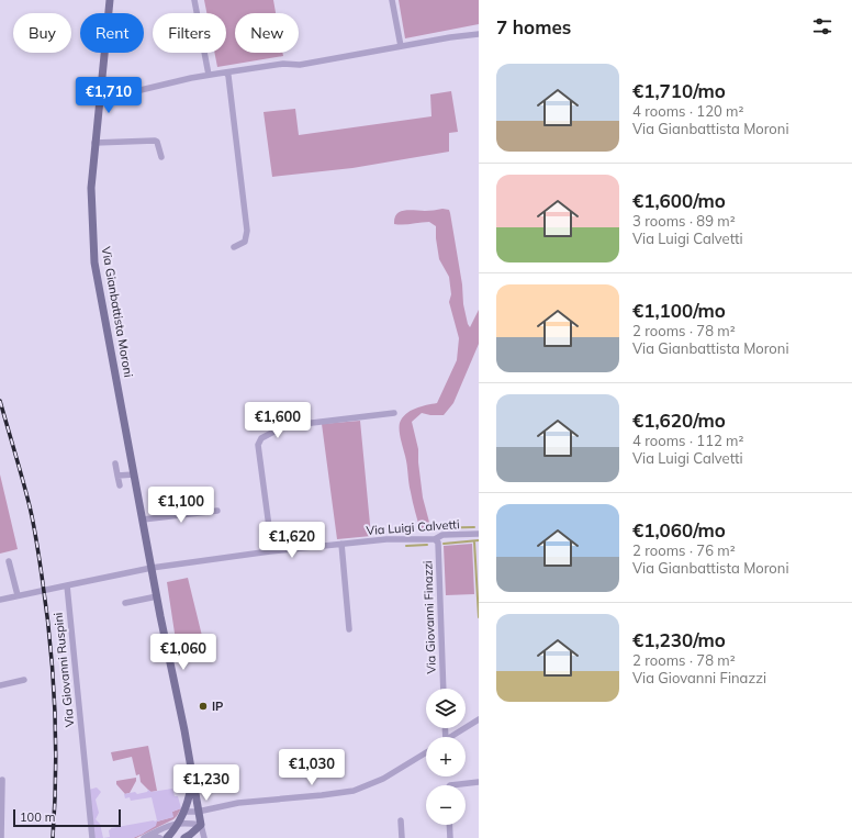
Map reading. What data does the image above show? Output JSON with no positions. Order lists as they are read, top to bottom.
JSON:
{
  "streets": {
    "main road": ["Via Gianbattista Moroni"],
    "street": ["Via Luigi Calvetti", "Via Giovanni Finazzi", "Via Giovanni Ruspini"]
  },
  "crossings": [
    ["Via Gianbattista Moroni", "Via Luigi Calvetti"],
    ["Via Luigi Calvetti", "Via Giovanni Finazzi"]
  ],
  "places": ["IP"],
  "scale_bar": "100 m",
  "page": {
    "heading": "7 homes",
    "chip": [
      "Buy",
      "Rent",
      "Filters",
      "New"
    ],
    "list": [
      {
        "name": "€1,710/mo",
        "note": "4 rooms · 120 m² · Via Gianbattista Moroni"
      },
      {
        "name": "€1,600/mo",
        "note": "3 rooms · 89 m² · Via Luigi Calvetti"
      },
      {
        "name": "€1,100/mo",
        "note": "2 rooms · 78 m² · Via Gianbattista Moroni"
      },
      {
        "name": "€1,620/mo",
        "note": "4 rooms · 112 m² · Via Luigi Calvetti"
      },
      {
        "name": "€1,060/mo",
        "note": "2 rooms · 76 m² · Via Gianbattista Moroni"
      },
      {
        "name": "€1,230/mo",
        "note": "2 rooms · 78 m² · Via Giovanni Finazzi"
      }
    ],
    "price": [
      "€1,710",
      "€1,600",
      "€1,100",
      "€1,620",
      "€1,060",
      "€1,030",
      "€1,230"
    ],
    "map_buttons": ["+", "−"],
    "scale": "100 m"
  }
}
